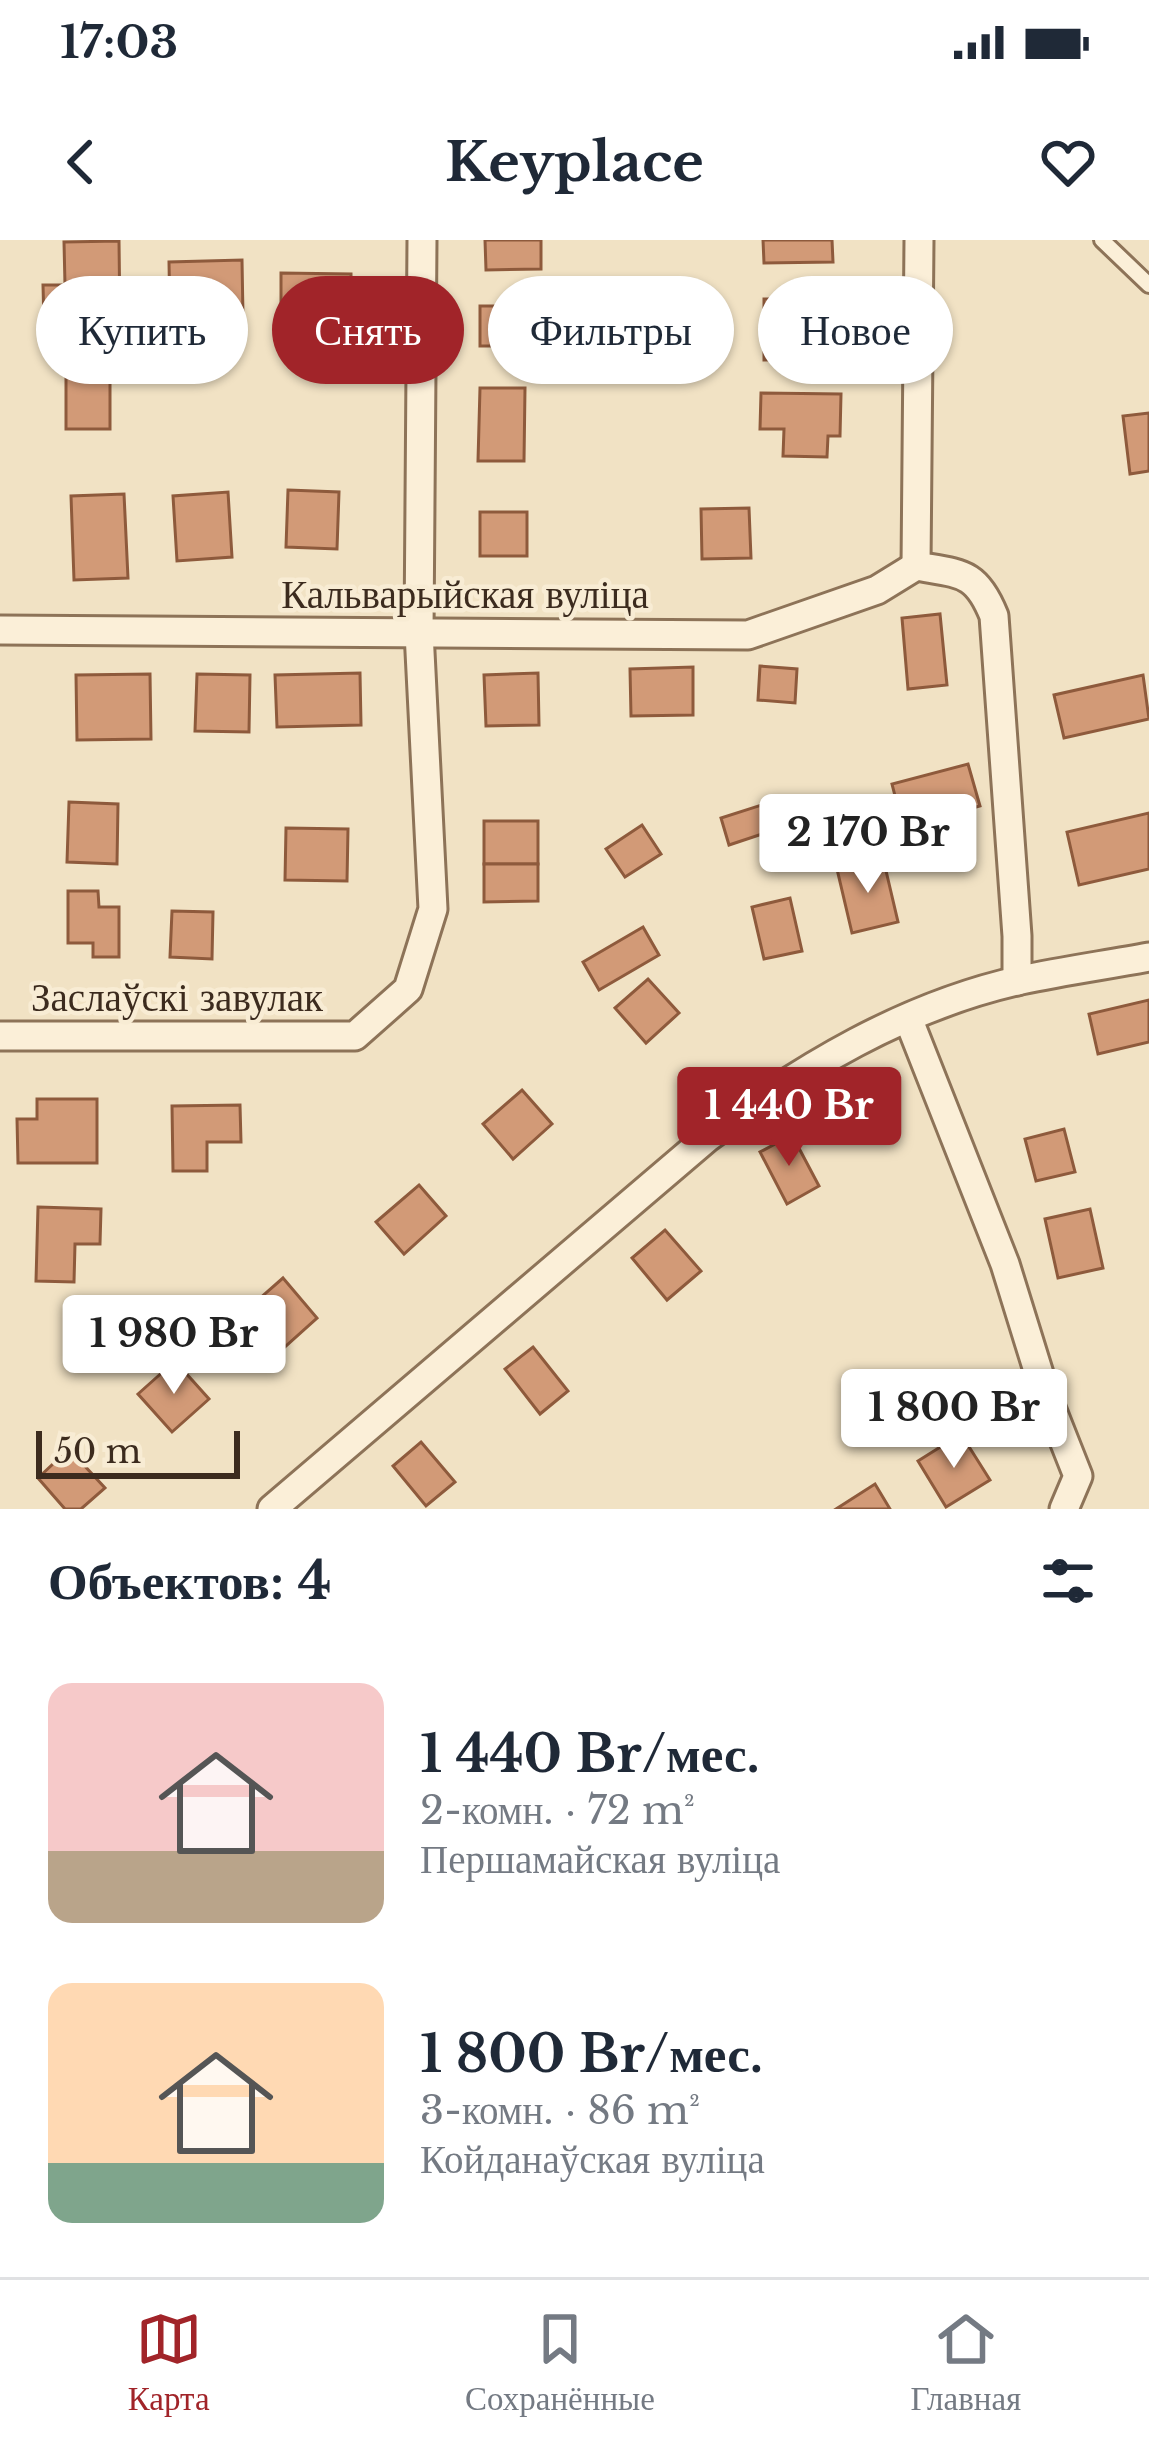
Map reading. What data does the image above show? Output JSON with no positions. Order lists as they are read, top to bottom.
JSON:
{
  "streets": {
    "street": ["Кальварыйская вуліца", "Заслаўскі завулак"]
  },
  "crossings": [
    ["Кальварыйская вуліца", "Заслаўскі завулак"]
  ],
  "scale_bar": "50 m",
  "page": {
    "status": "17:03",
    "header": "Keyplace",
    "chip": [
      "Купить",
      "Снять",
      "Фильтры",
      "Новое"
    ],
    "price": [
      "2 170 Br",
      "1 440 Br",
      "1 980 Br",
      "1 800 Br"
    ],
    "scale": "50 m",
    "heading": "Объектов: 4",
    "list": [
      {
        "name": "1 440 Br/мес.",
        "note": "2-комн. · 72 m² · Першамайская вуліца"
      },
      {
        "name": "1 800 Br/мес.",
        "note": "3-комн. · 86 m² · Койданаўская вуліца"
      }
    ],
    "tabs": ["Карта", "Сохранённые", "Главная"]
  }
}
